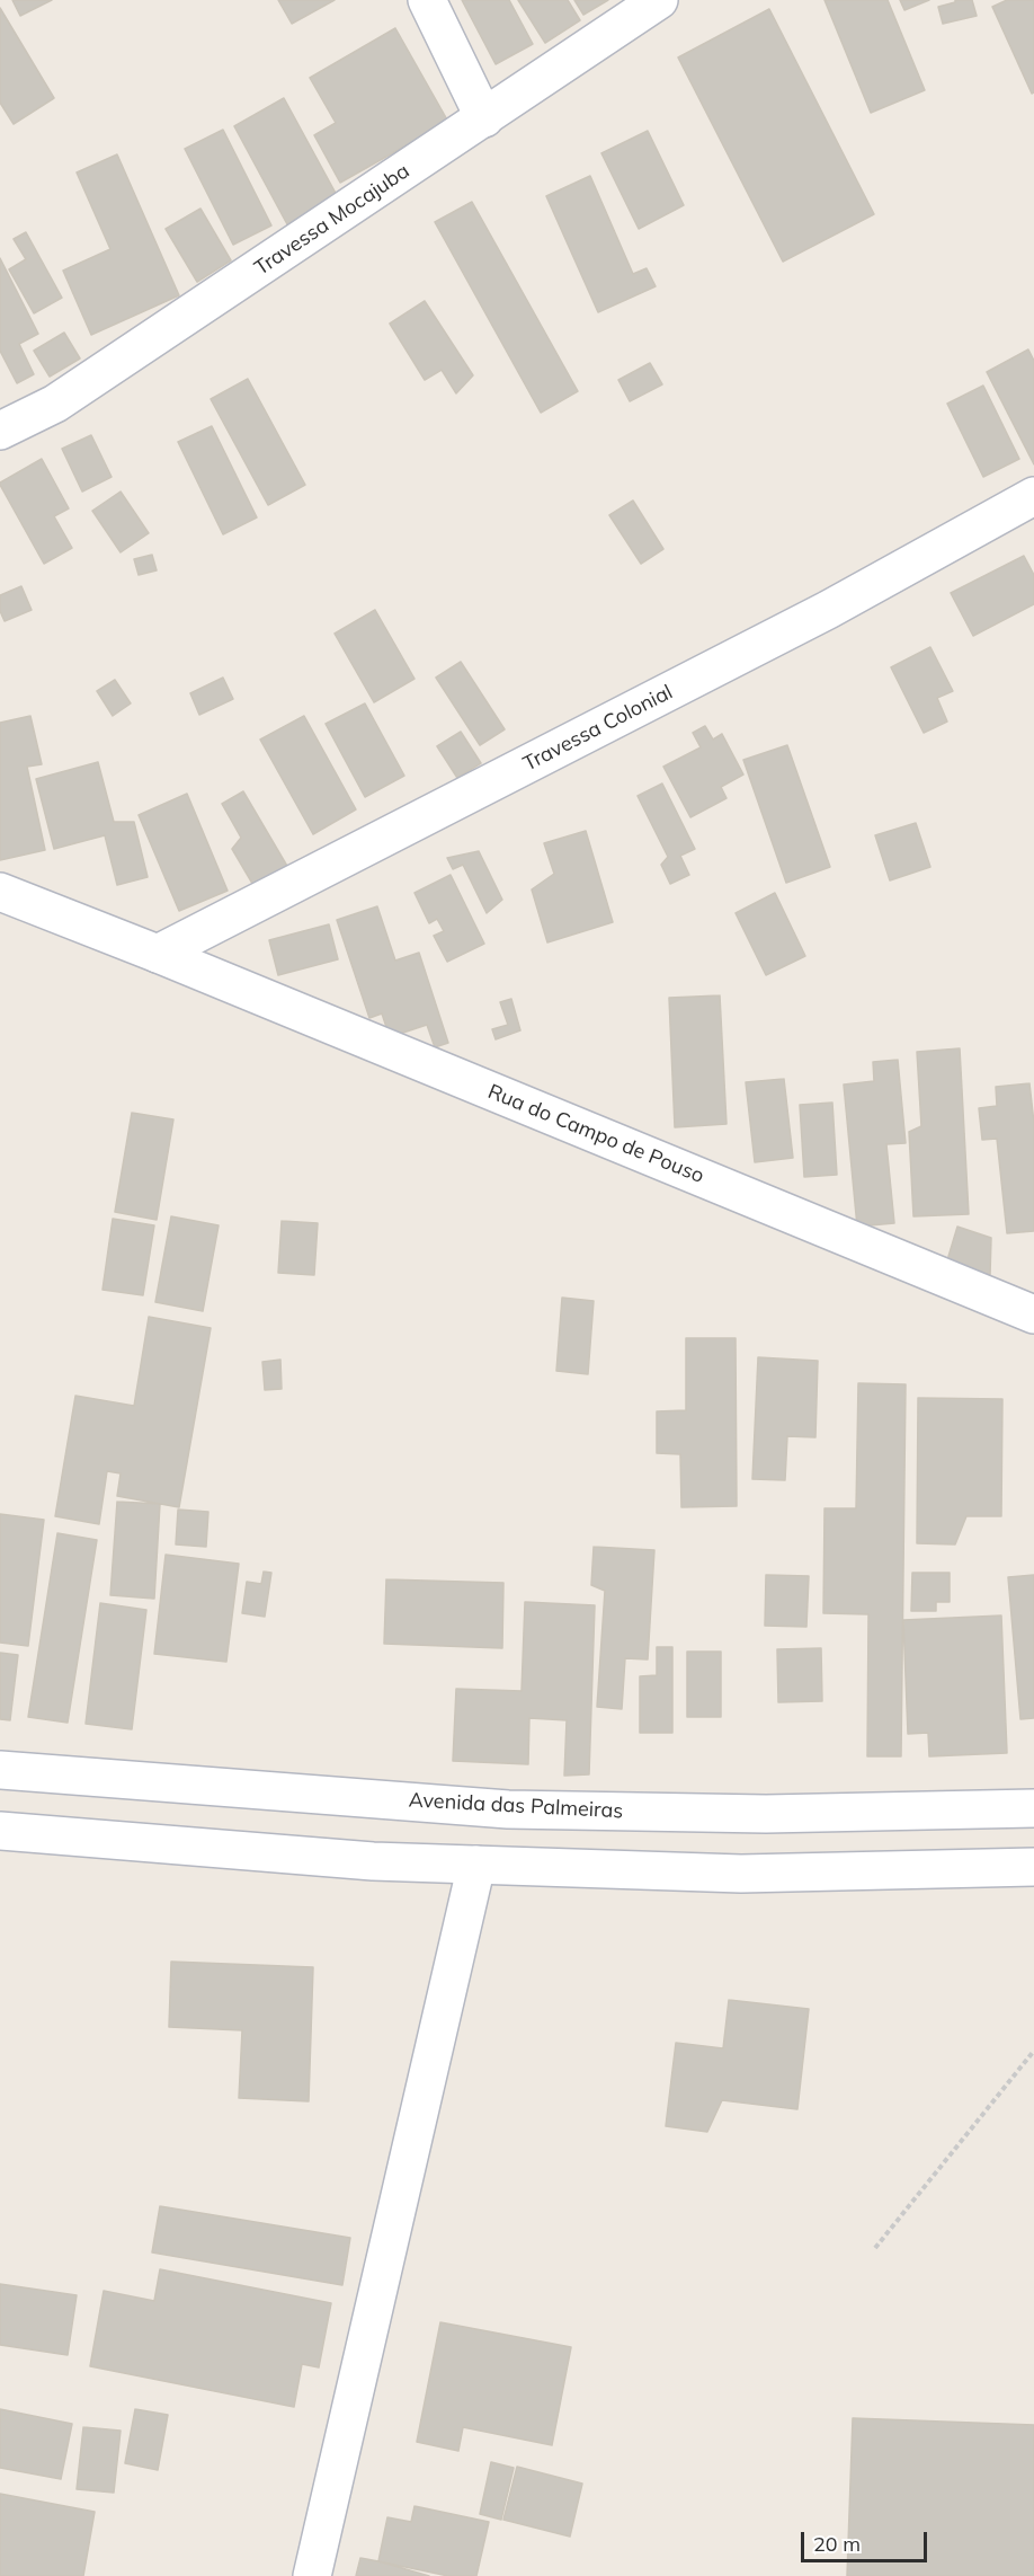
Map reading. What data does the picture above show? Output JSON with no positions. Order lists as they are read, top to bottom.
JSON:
{
  "streets": {
    "street": [
      "Travessa Mocajuba",
      "Travessa Colonial",
      "Rua do Campo de Pouso",
      "Avenida das Palmeiras"
    ]
  },
  "crossings": [
    ["Travessa Colonial", "Rua do Campo de Pouso"]
  ],
  "scale_bar": "20 m"
}
